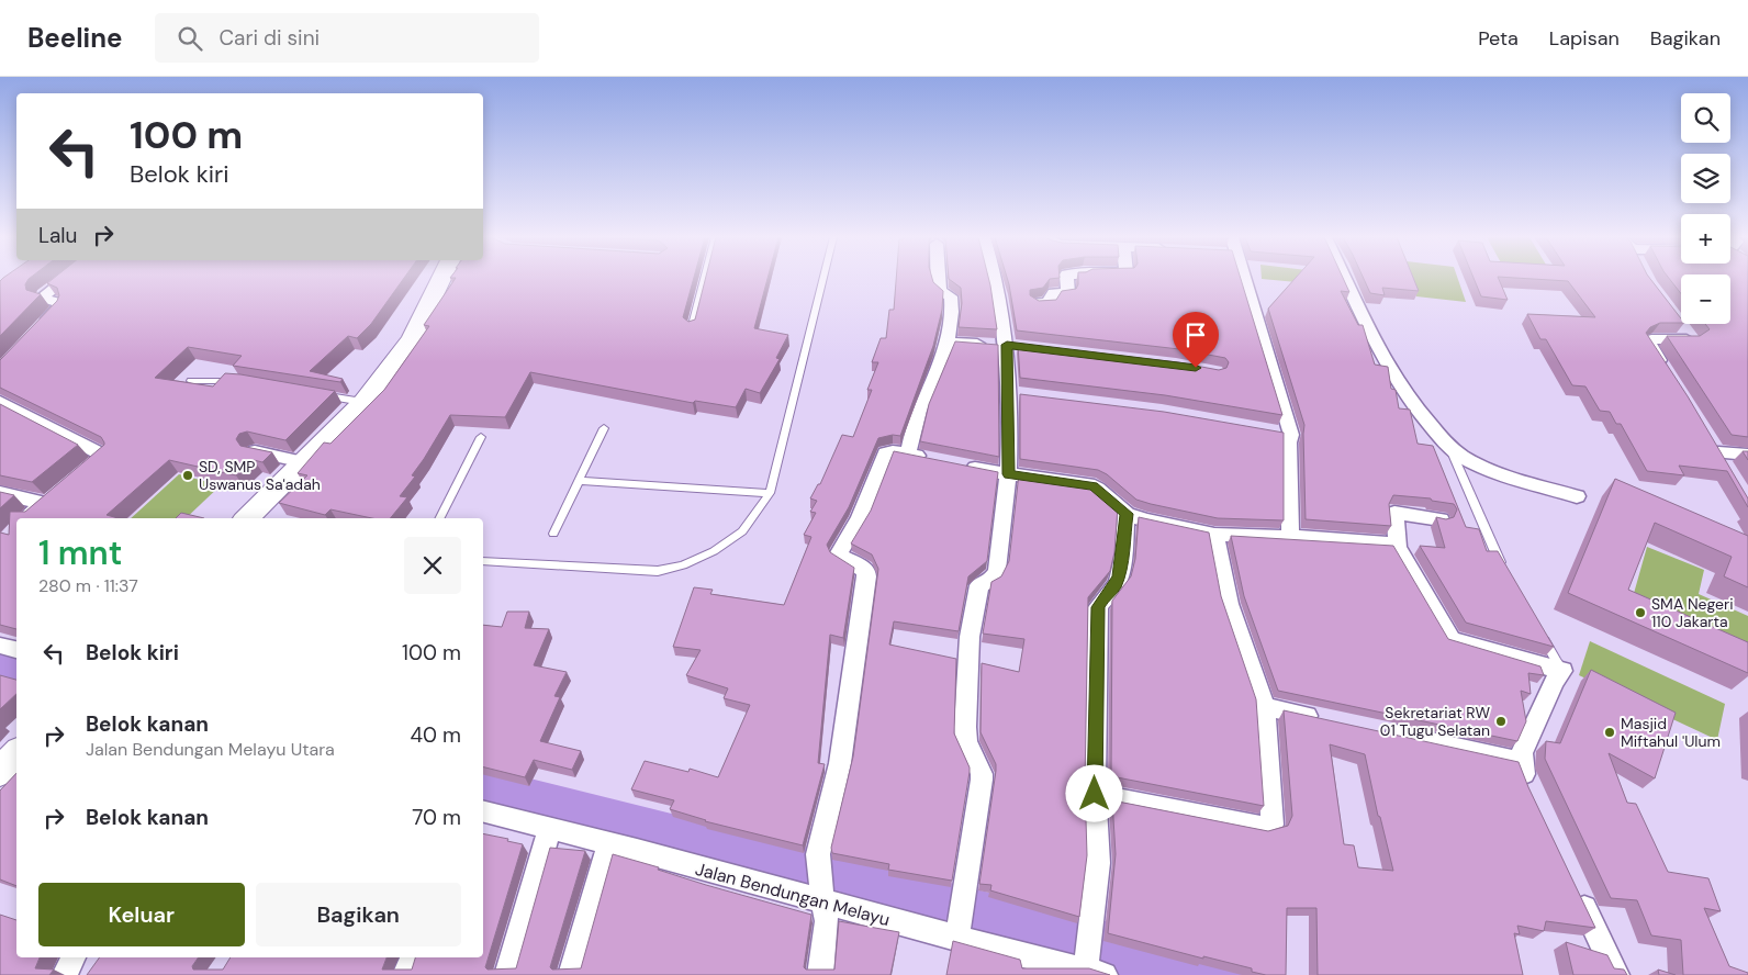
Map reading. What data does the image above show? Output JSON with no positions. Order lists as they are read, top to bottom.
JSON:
{
  "streets": {
    "street": ["Jalan Bendungan Melayu"]
  },
  "places": [
    "SD, SMP Uswanus Sa'adah",
    "SMA Negeri 110 Jakarta",
    "Sekretariat RW 01 Tugu Selatan",
    "Masjid Miftahul 'Ulum"
  ],
  "page": {
    "header": "Beeline",
    "search": "Cari di sini",
    "nav": ["Peta", "Lapisan", "Bagikan"],
    "map_buttons": ["+", "−"],
    "turn": ["100 m", "Belok kiri"],
    "then": "Lalu",
    "heading": ["1 mnt", "280 m · 11:37"],
    "list": [
      {
        "name": "Belok kiri",
        "value": "100 m"
      },
      {
        "name": "Belok kanan",
        "note": "Jalan Bendungan Melayu Utara",
        "value": "40 m"
      },
      {
        "name": "Belok kanan",
        "value": "70 m"
      }
    ],
    "buttons": ["Keluar", "Bagikan"]
  }
}
